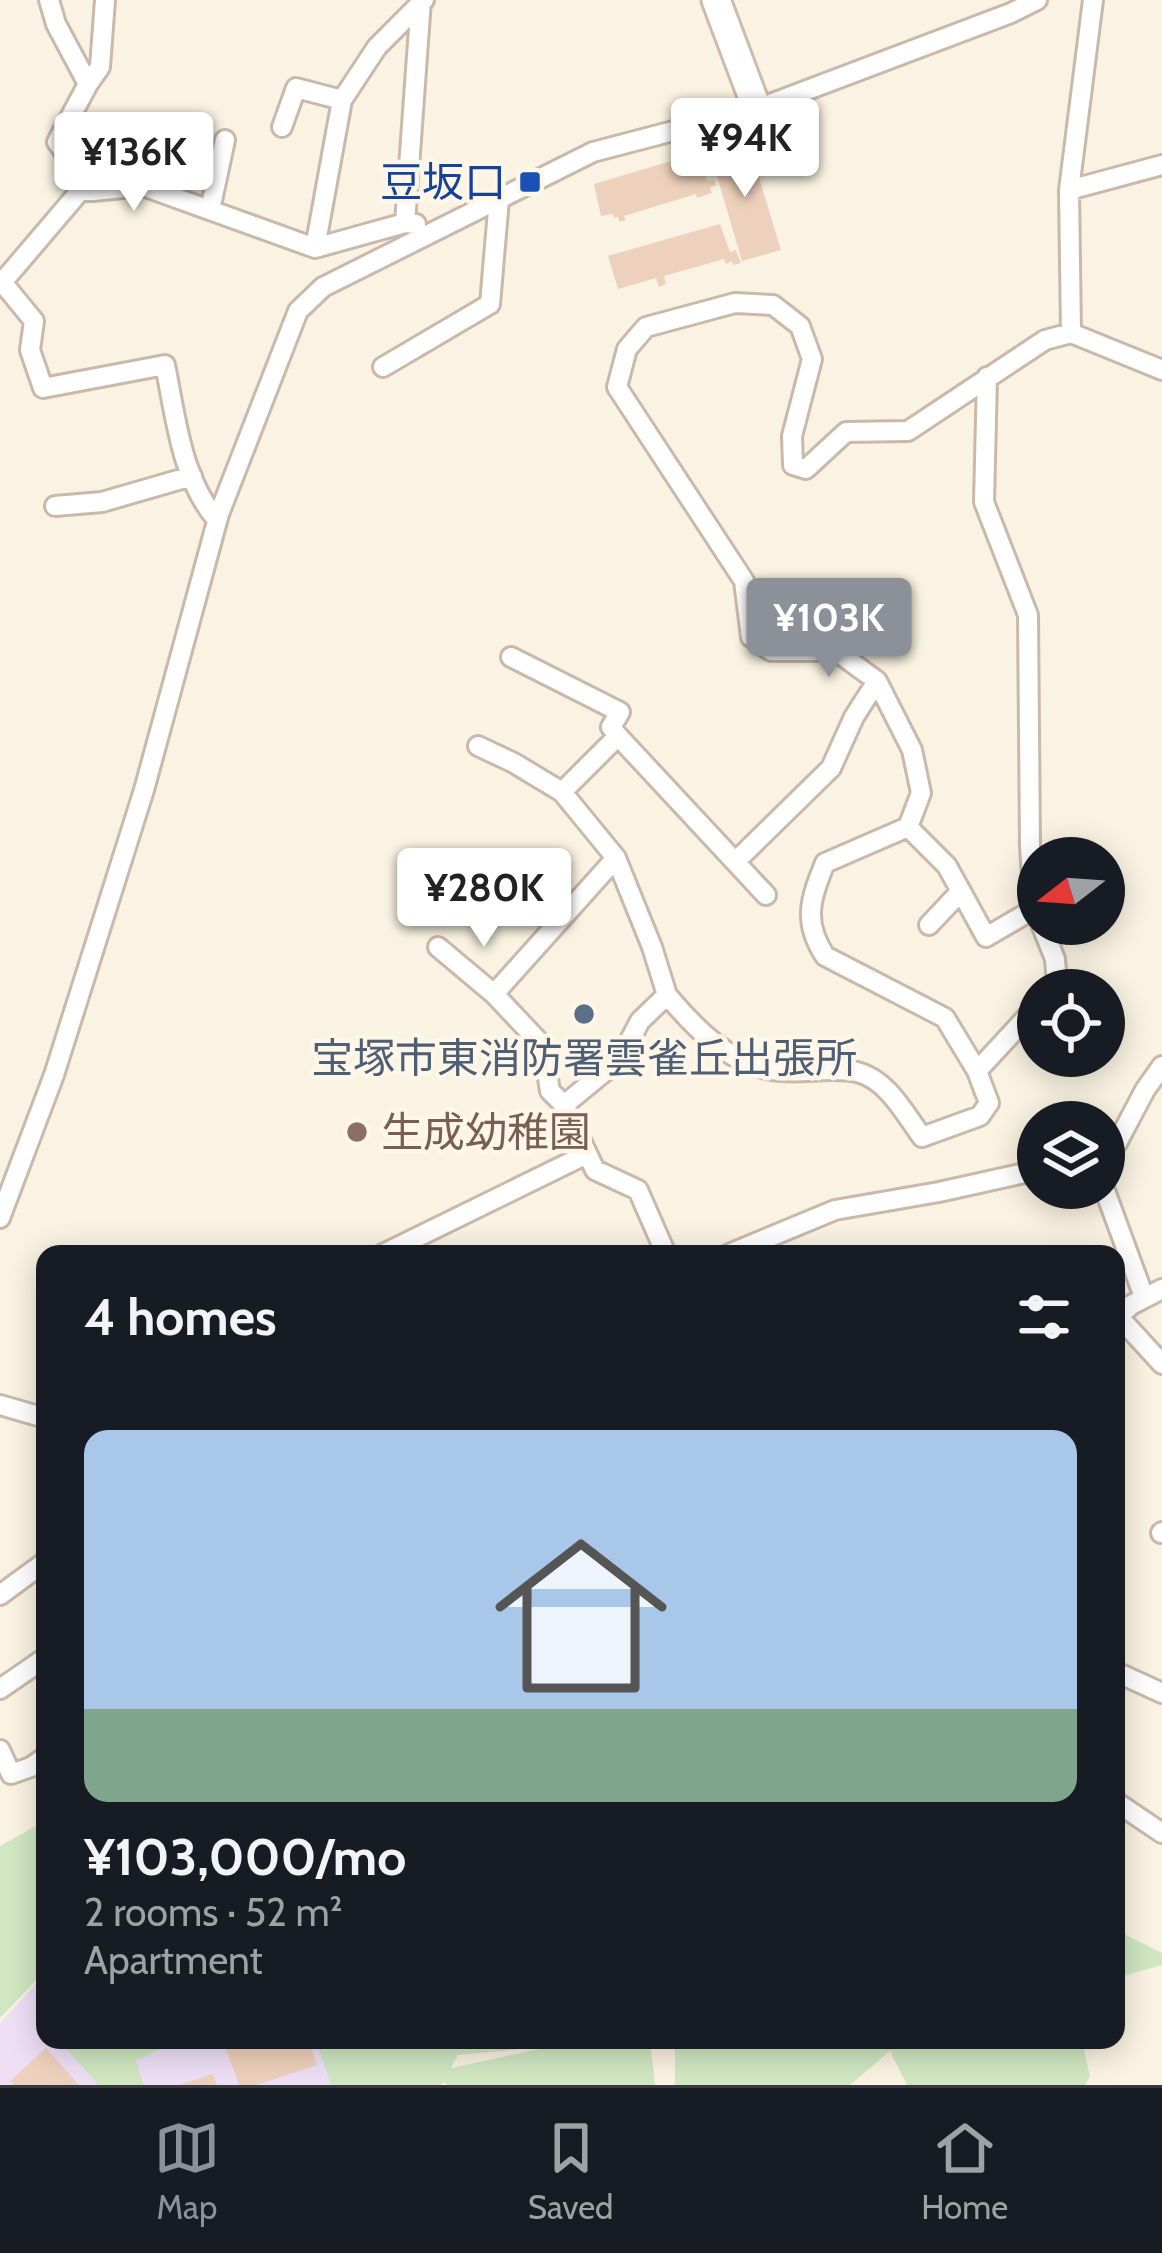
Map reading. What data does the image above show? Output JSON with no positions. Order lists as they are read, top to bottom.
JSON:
{
  "places": {
    "transit": ["豆坂口"],
    "other": ["宝塚市東消防署雲雀丘出張所", "生成幼稚園"]
  },
  "north": "left",
  "page": {
    "price": [
      "¥94K",
      "¥136K",
      "¥103K",
      "¥280K"
    ],
    "heading": "4 homes",
    "list": [
      {
        "name": "¥103,000/mo",
        "note": "2 rooms · 52 m² · Apartment"
      }
    ],
    "tabs": ["Map", "Saved", "Home"]
  }
}
